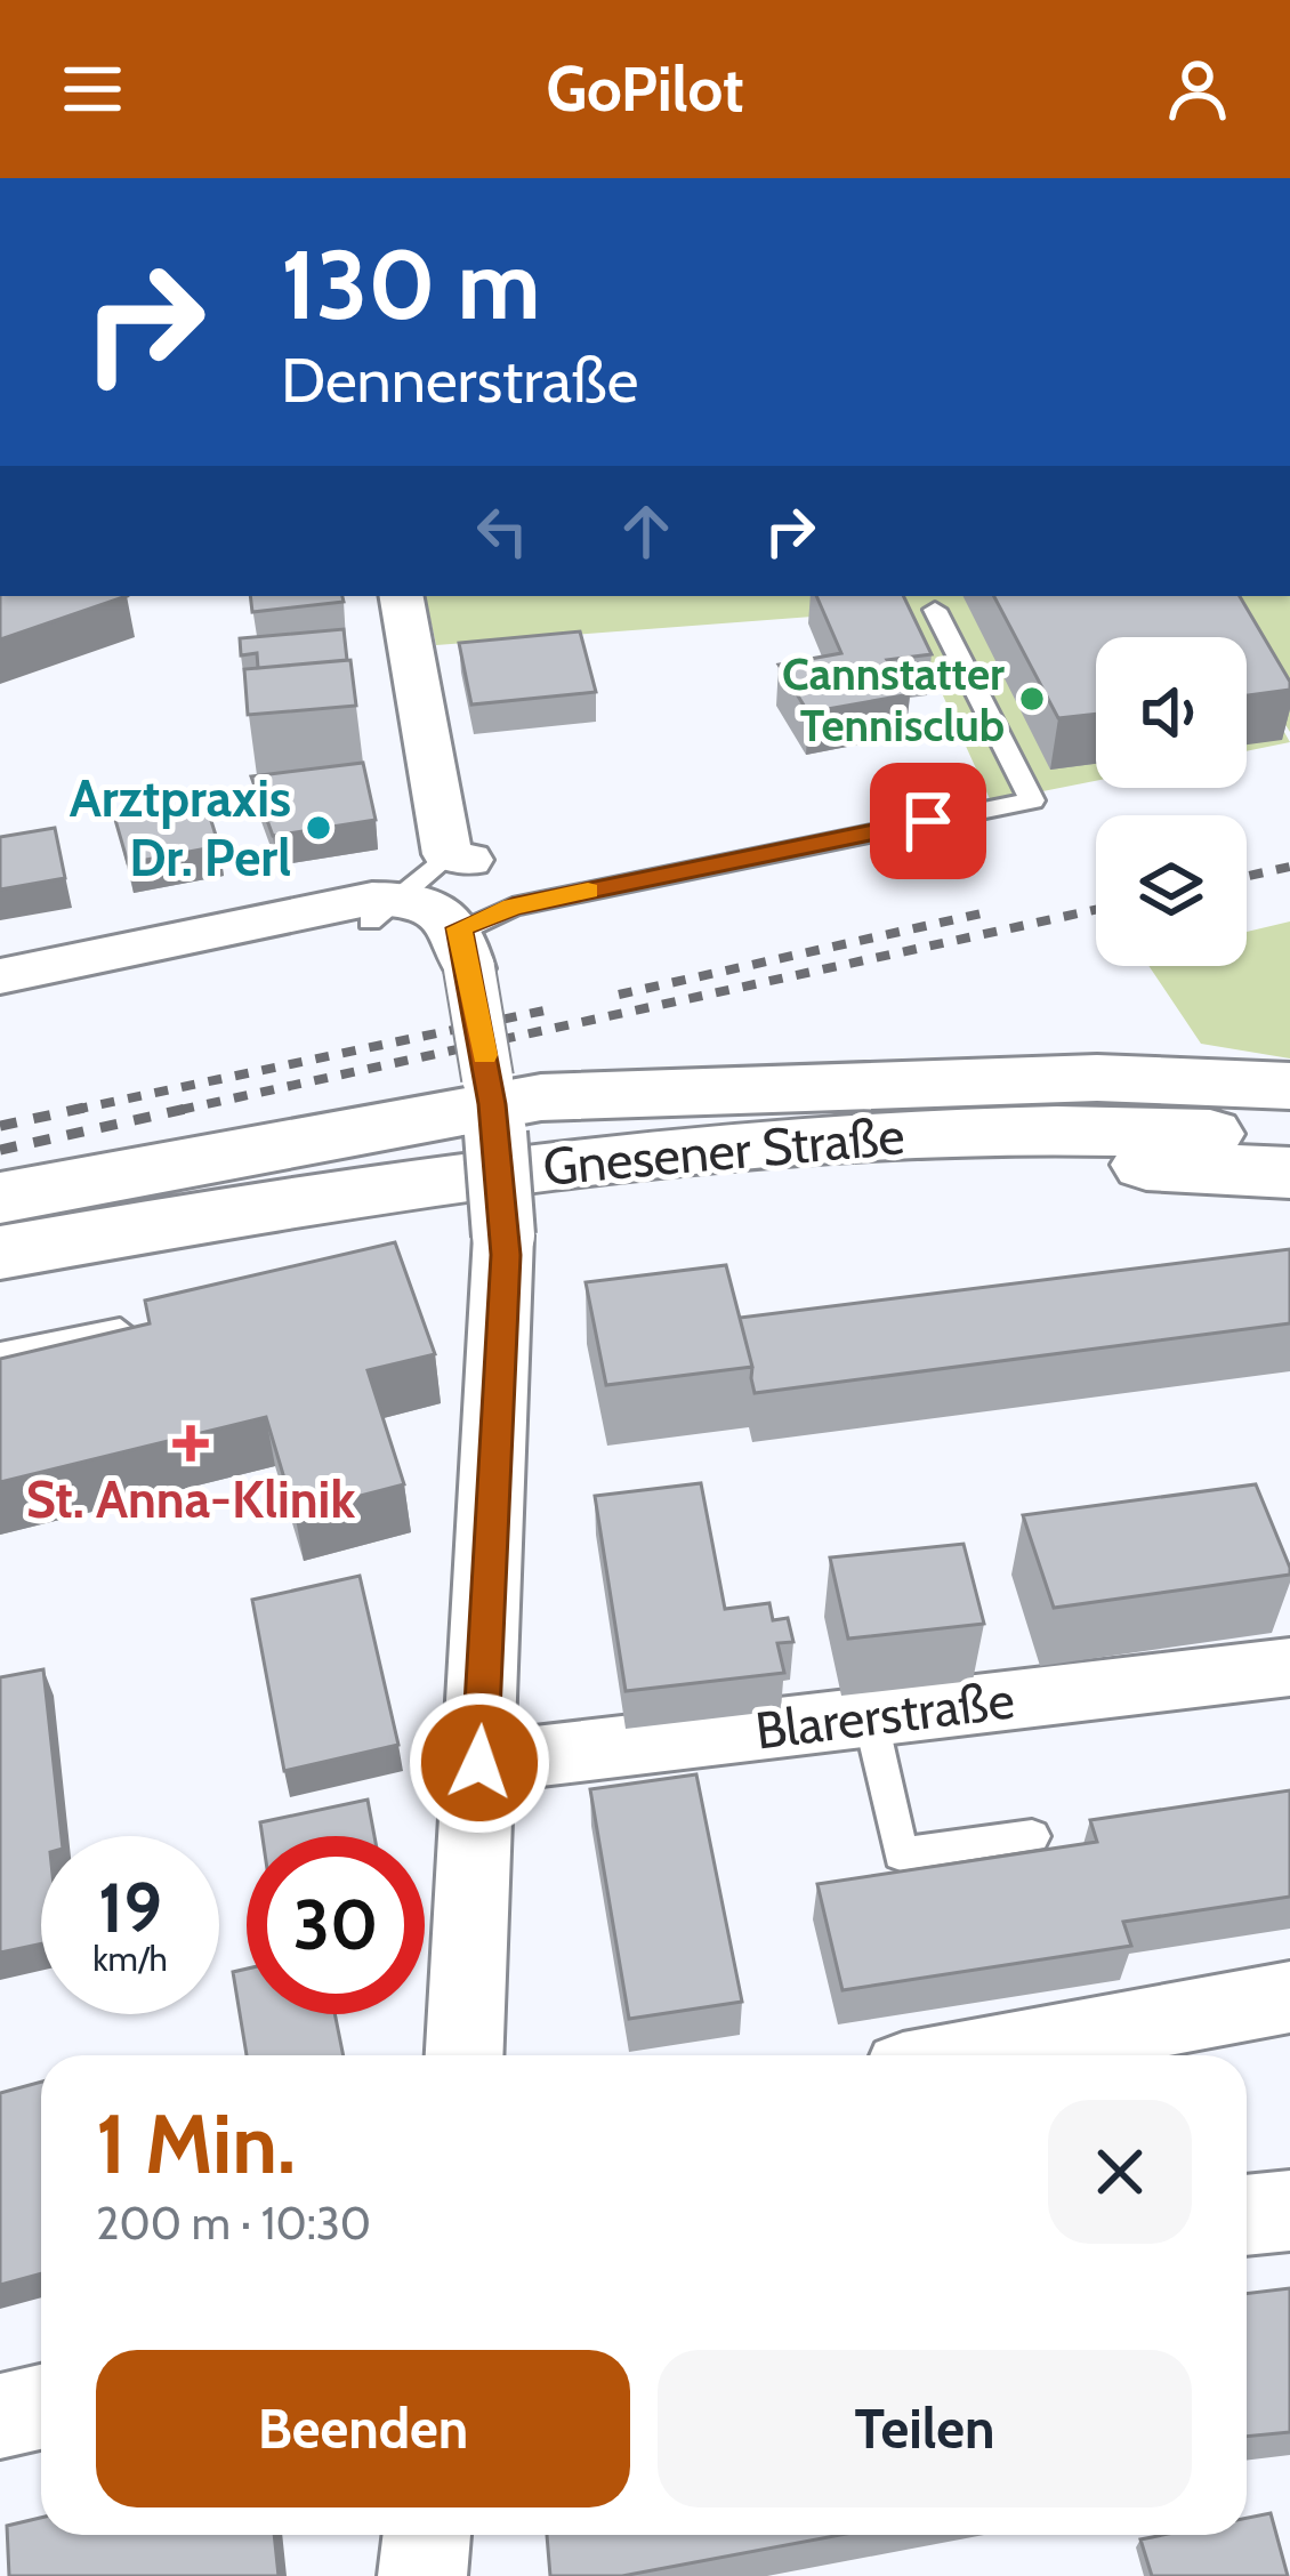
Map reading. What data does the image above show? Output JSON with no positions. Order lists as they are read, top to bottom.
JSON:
{
  "streets": {
    "main road": ["Gnesener Straße"],
    "street": ["Blarerstraße"]
  },
  "places": {
    "other": ["Cannstatter Tennisclub", "Arztpraxis Dr. Perl"],
    "health": ["St. Anna-Klinik"]
  },
  "page": {
    "header": "GoPilot",
    "turn": ["130 m", "Dennerstraße"],
    "speed": "19 km/h",
    "limit": "30",
    "heading": ["1 Min.", "200 m · 10:30"],
    "buttons": ["Beenden", "Teilen"]
  }
}
